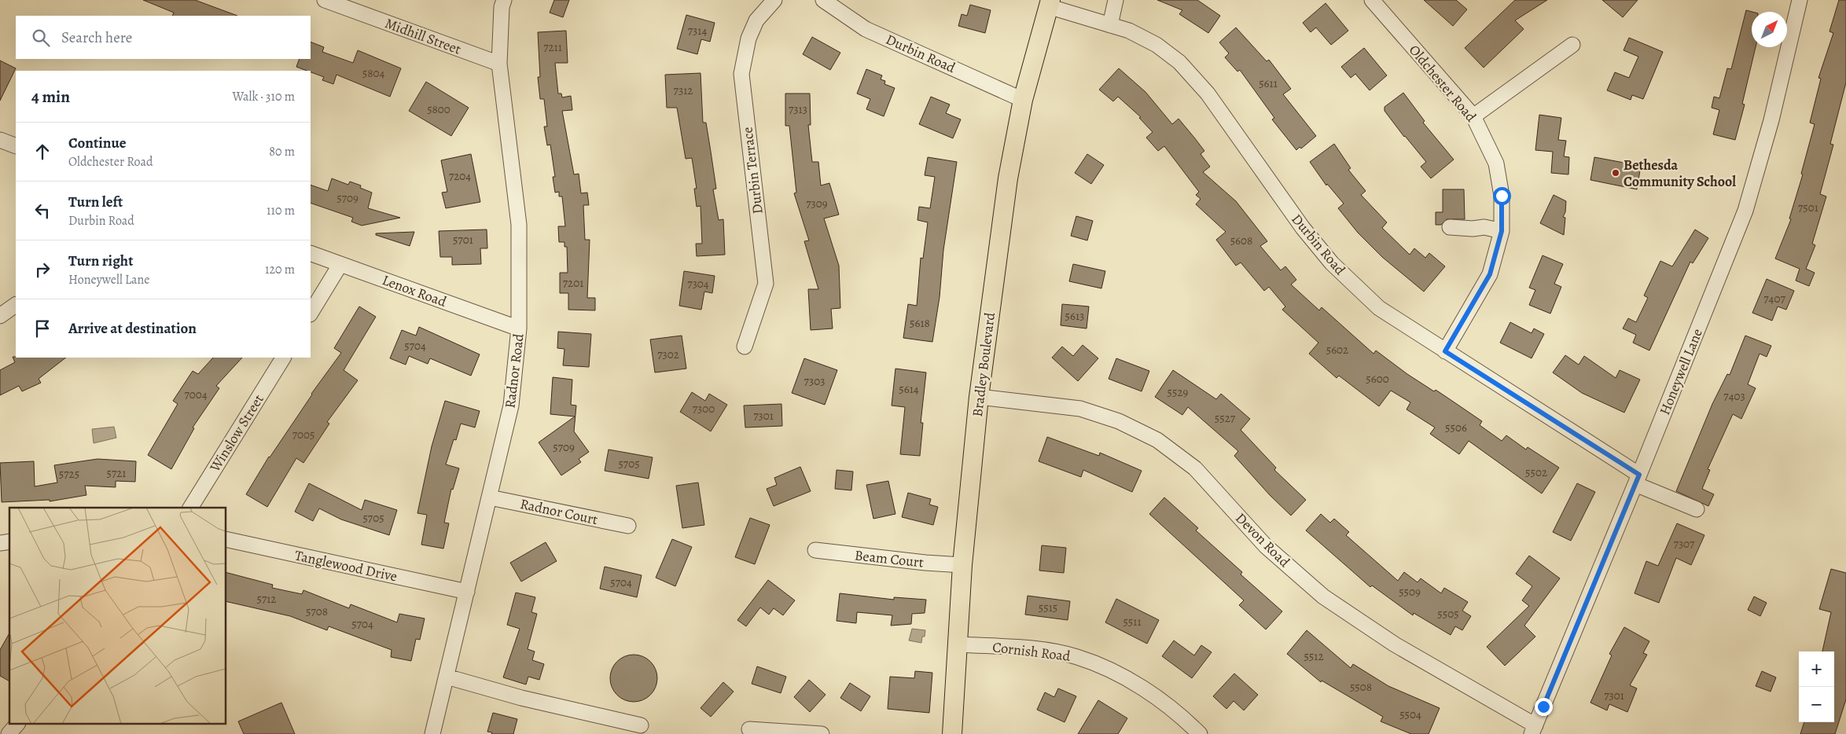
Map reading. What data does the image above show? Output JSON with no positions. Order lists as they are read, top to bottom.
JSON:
{
  "streets": {
    "main road": ["Bradley Boulevard"],
    "street": [
      "Midhill Street",
      "Durbin Road",
      "Oldchester Road",
      "Durbin Terrace",
      "Lenox Road",
      "Radnor Road",
      "Honeywell Lane",
      "Winslow Street",
      "Radnor Court",
      "Devon Road",
      "Beam Court",
      "Tanglewood Drive",
      "Cornish Road"
    ]
  },
  "crossings": [
    ["Midhill Street", "Radnor Road"],
    ["Durbin Road", "Oldchester Road"],
    ["Durbin Road", "Bradley Boulevard"],
    ["Durbin Road", "Honeywell Lane"],
    ["Lenox Road", "Radnor Road"],
    ["Bradley Boulevard", "Devon Road"],
    ["Bradley Boulevard", "Beam Court"],
    ["Bradley Boulevard", "Cornish Road"],
    ["Radnor Road", "Radnor Court"],
    ["Radnor Road", "Tanglewood Drive"],
    ["Honeywell Lane", "Devon Road"]
  ],
  "places": ["Bethesda Community School"],
  "house_numbers": [
    "7314",
    "7211",
    "5804",
    "5611",
    "7312",
    "5800",
    "7313",
    "7204",
    "5709",
    "7309",
    "7501",
    "5701",
    "5608",
    "7201",
    "7304",
    "7407",
    "5613",
    "5618",
    "5704",
    "5602",
    "7302",
    "5600",
    "7303",
    "5614",
    "5529",
    "7004",
    "7403",
    "7300",
    "7301",
    "5527",
    "5506",
    "7005",
    "5709",
    "5705",
    "5502",
    "5721",
    "5725",
    "5705",
    "7307",
    "5704",
    "5509",
    "5712",
    "5515",
    "5708",
    "5505",
    "5511",
    "5704",
    "5512",
    "5508",
    "7301",
    "5504"
  ],
  "north": "top right",
  "page": {
    "search": "Search here",
    "heading": ["4 min", "Walk · 310 m"],
    "list": [
      ["Continue", "Oldchester Road", "80 m"],
      ["Turn left", "Durbin Road", "110 m"],
      ["Turn right", "Honeywell Lane", "120 m"],
      "Arrive at destination"
    ],
    "map_buttons": ["+", "−"]
  }
}
